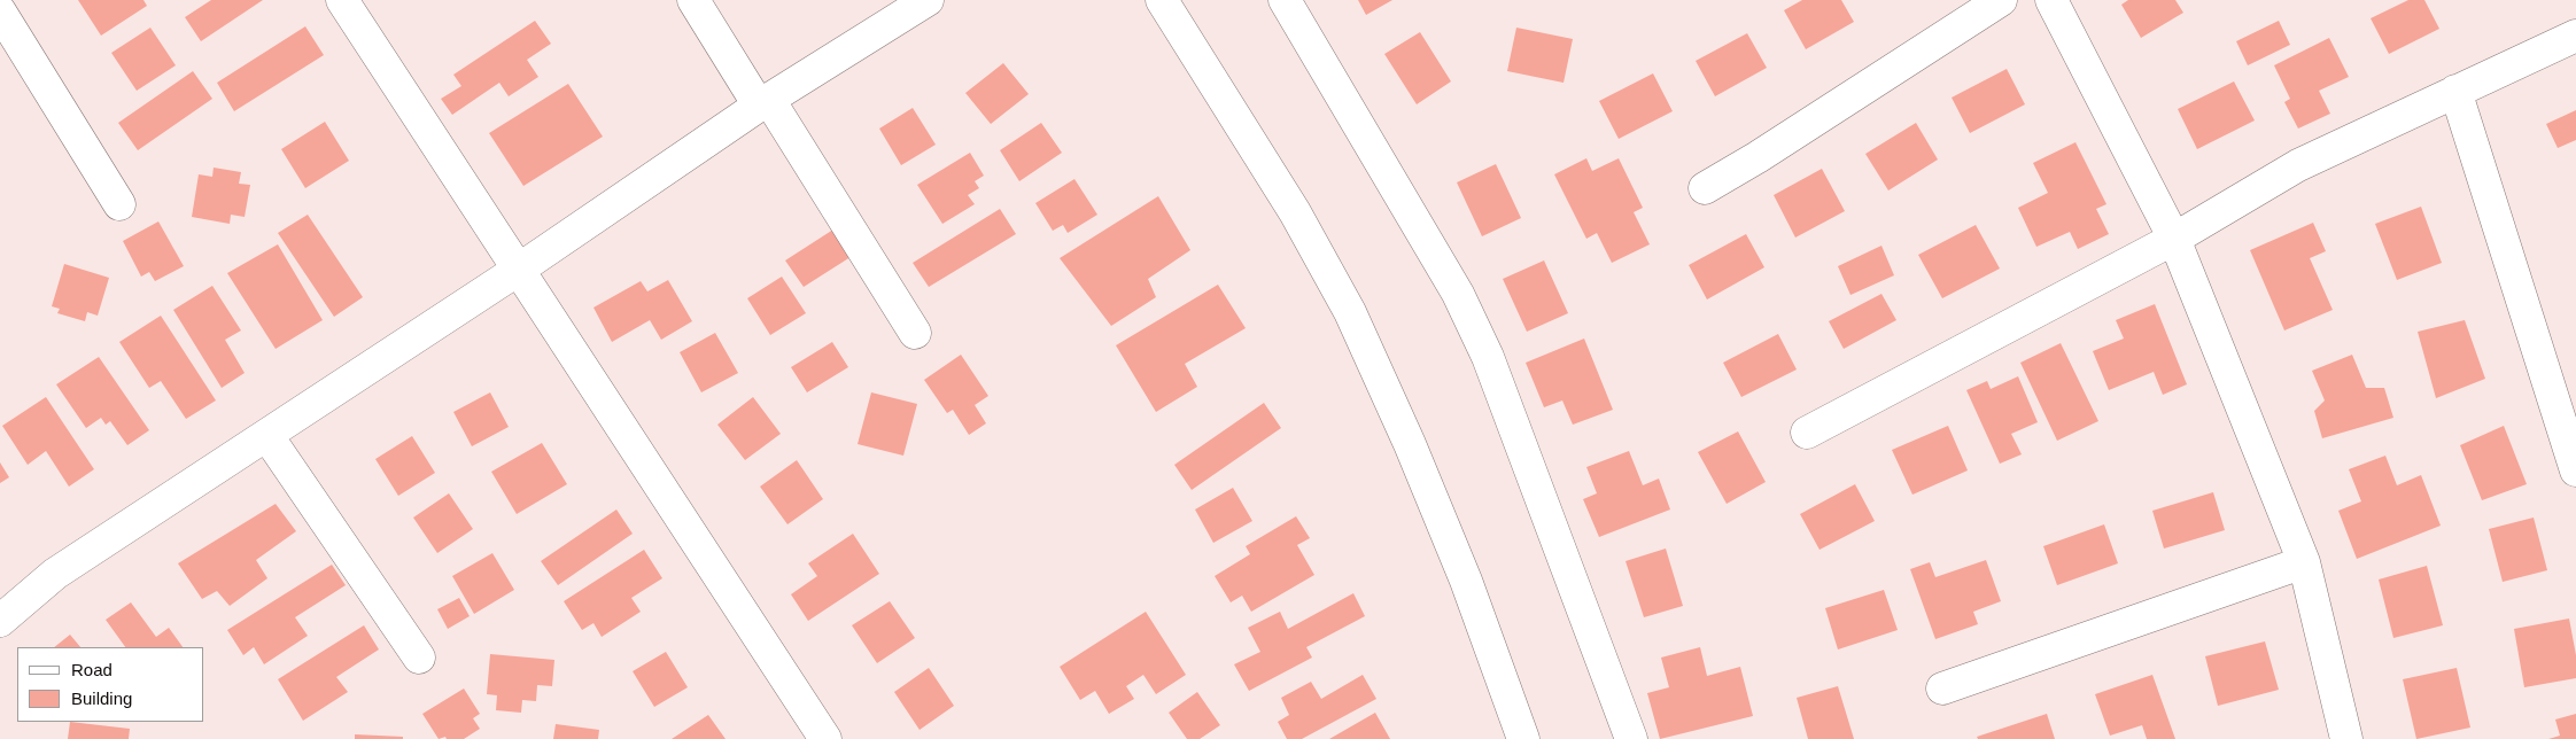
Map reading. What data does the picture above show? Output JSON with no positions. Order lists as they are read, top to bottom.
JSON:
{
  "legend": ["Road", "Building"]
}
